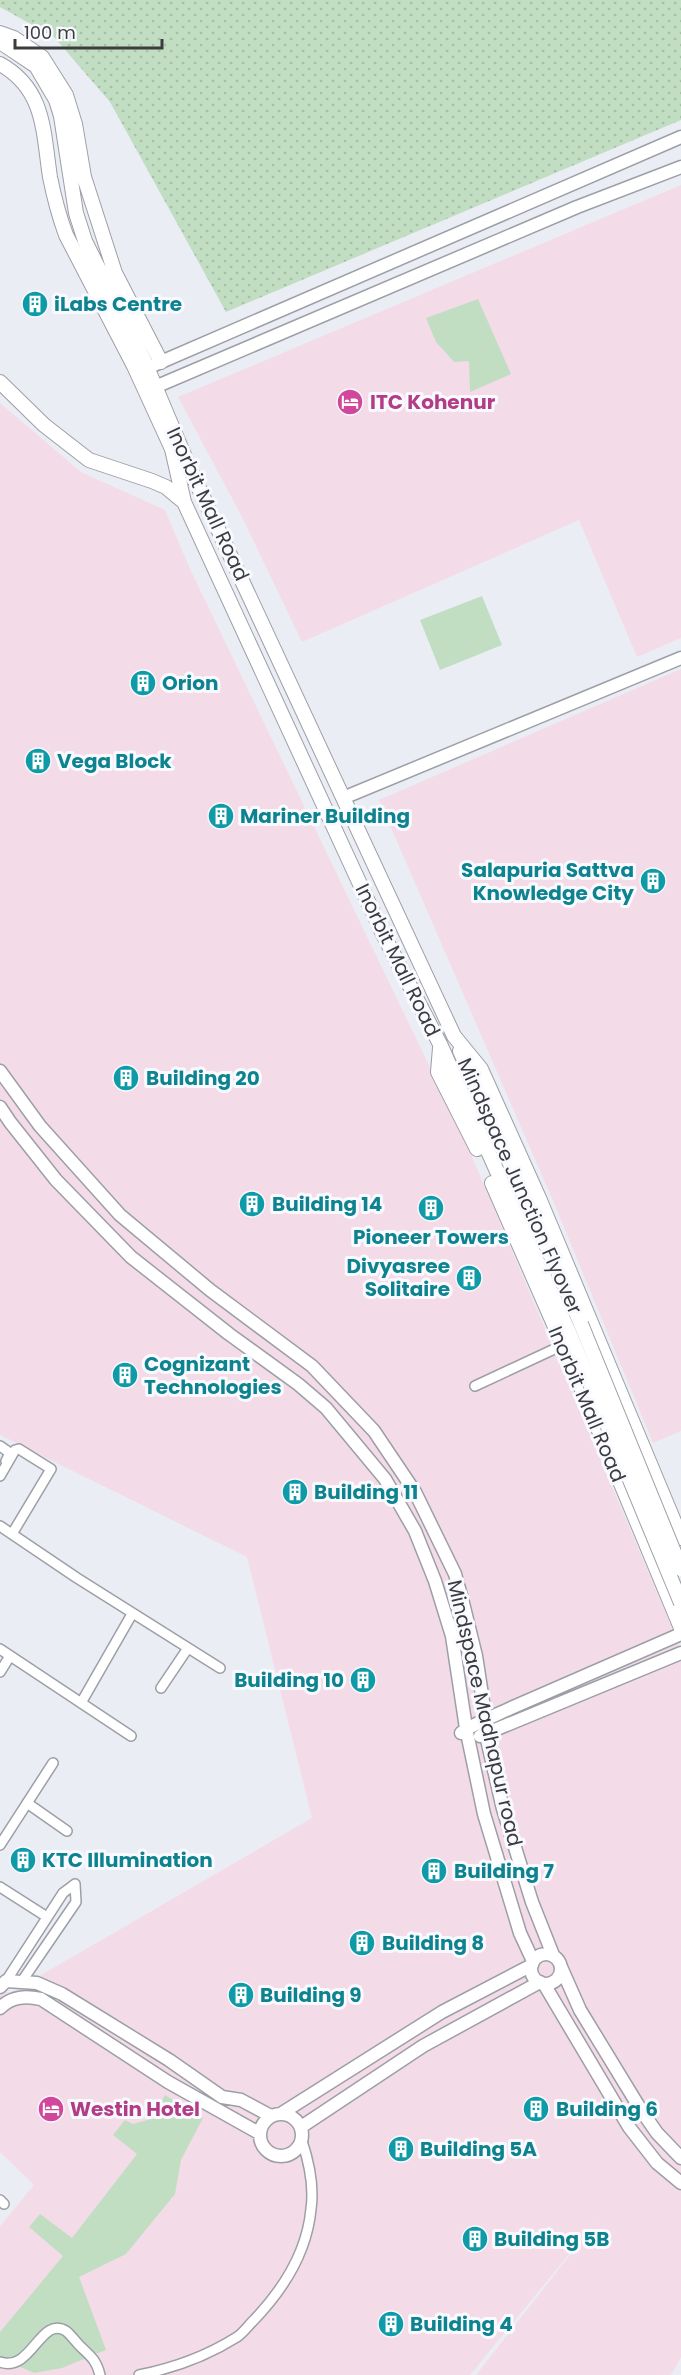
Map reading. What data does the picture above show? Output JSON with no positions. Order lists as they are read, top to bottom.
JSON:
{
  "streets": {
    "main road": ["Inorbit Mall Road", "Mindspace Junction Flyover"],
    "street": ["Mindspace Madhapur road"]
  },
  "crossings": [
    ["Inorbit Mall Road", "Mindspace Junction Flyover"]
  ],
  "places": {
    "building": [
      "iLabs Centre",
      "Orion",
      "Vega Block",
      "Mariner Building",
      "Salapuria Sattva Knowledge City",
      "Building 20",
      "Building 14",
      "Pioneer Towers",
      "Divyasree Solitaire",
      "Cognizant Technologies",
      "Building 11",
      "Building 10",
      "KTC Illumination",
      "Building 7",
      "Building 8",
      "Building 9",
      "Building 6",
      "Building 5A",
      "Building 5B",
      "Building 4"
    ],
    "hotel": ["ITC Kohenur", "Westin Hotel"]
  },
  "scale_bar": "100 m"
}
